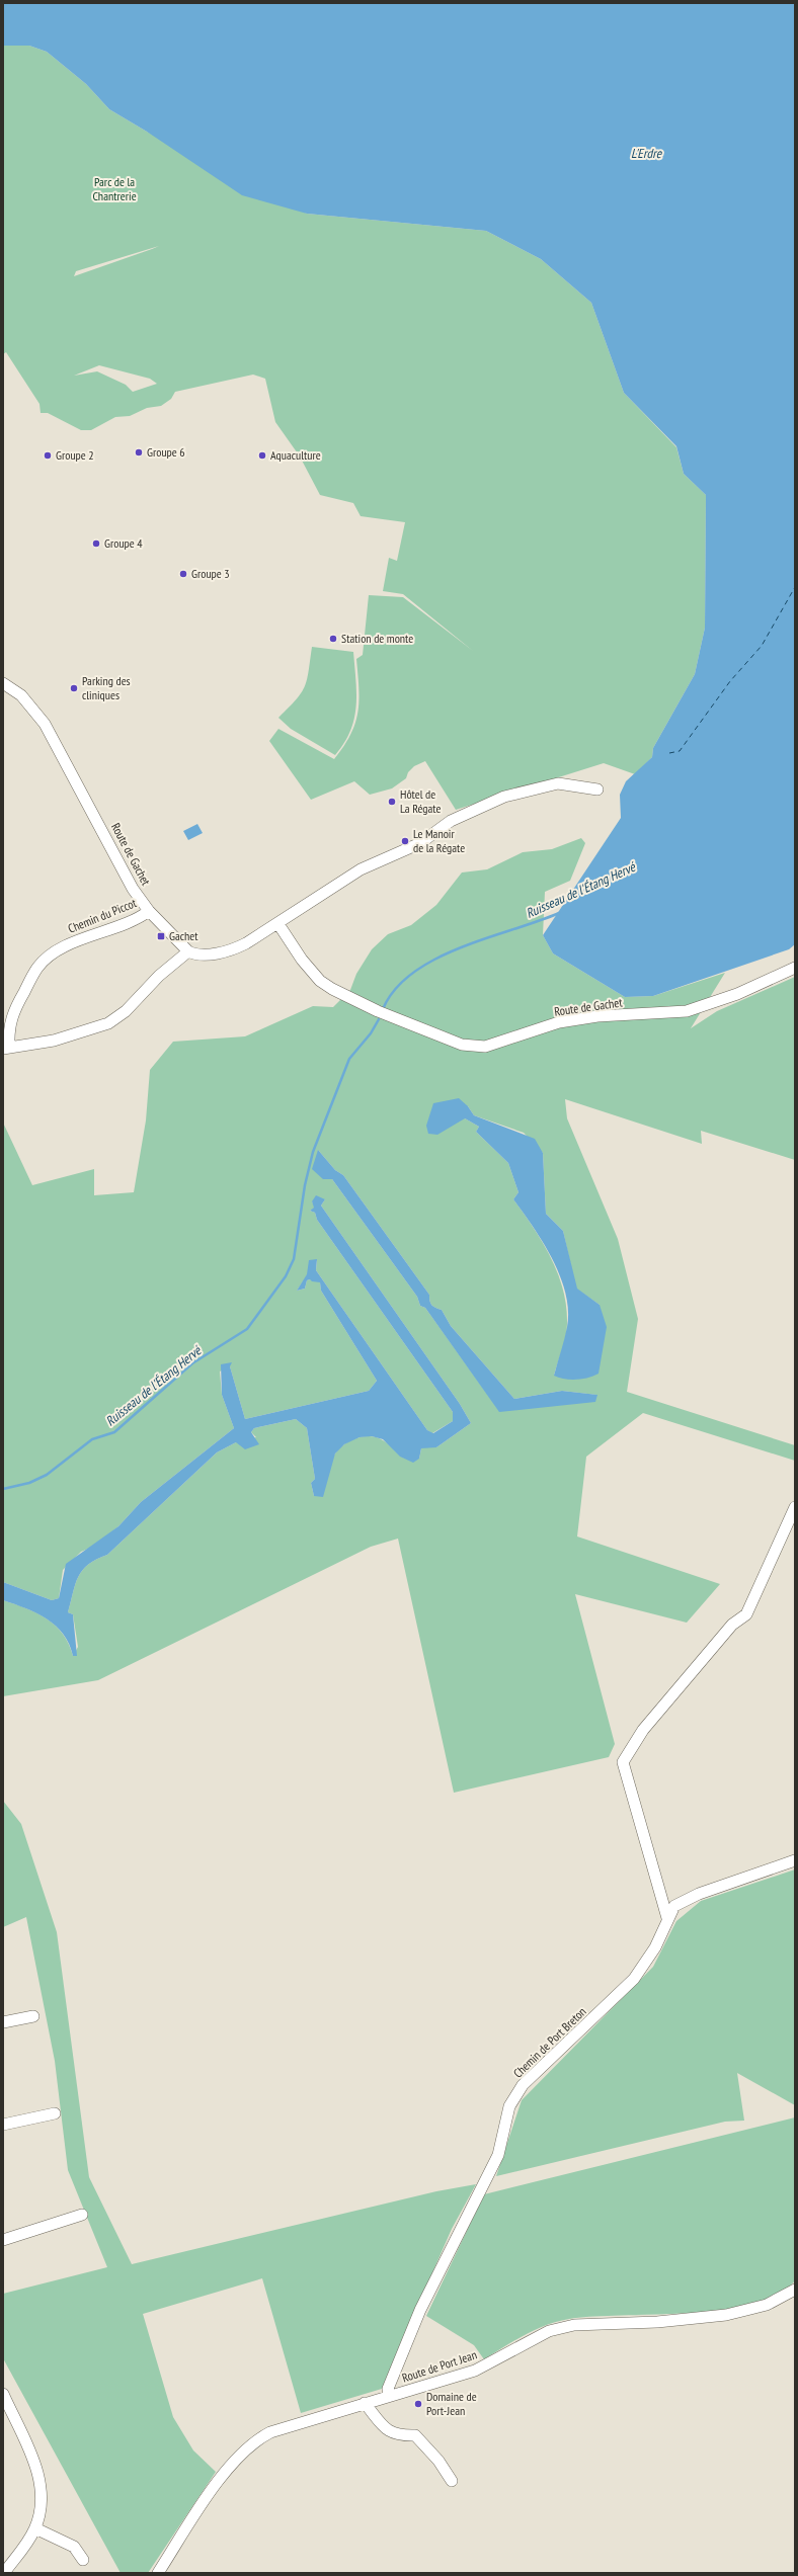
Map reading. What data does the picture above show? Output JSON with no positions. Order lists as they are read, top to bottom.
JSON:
{
  "streets": {
    "street": [
      "Route de Gachet",
      "Chemin du Piccot",
      "Chemin de Port Breton",
      "Route de Port Jean"
    ]
  },
  "crossings": [
    ["Route de Gachet", "Chemin du Piccot"],
    ["Chemin de Port Breton", "Route de Port Jean"]
  ],
  "water": ["L'Erdre", "Ruisseau de l'Étang Hervé"],
  "parks": ["Parc de la Chantrerie"],
  "places": {
    "other": [
      "Groupe 6",
      "Groupe 2",
      "Aquaculture",
      "Groupe 4",
      "Groupe 3",
      "Station de monte",
      "Parking des cliniques",
      "Hôtel de La Régate",
      "Le Manoir de la Régate",
      "Domaine de Port-Jean"
    ],
    "transit": ["Gachet"]
  }
}
